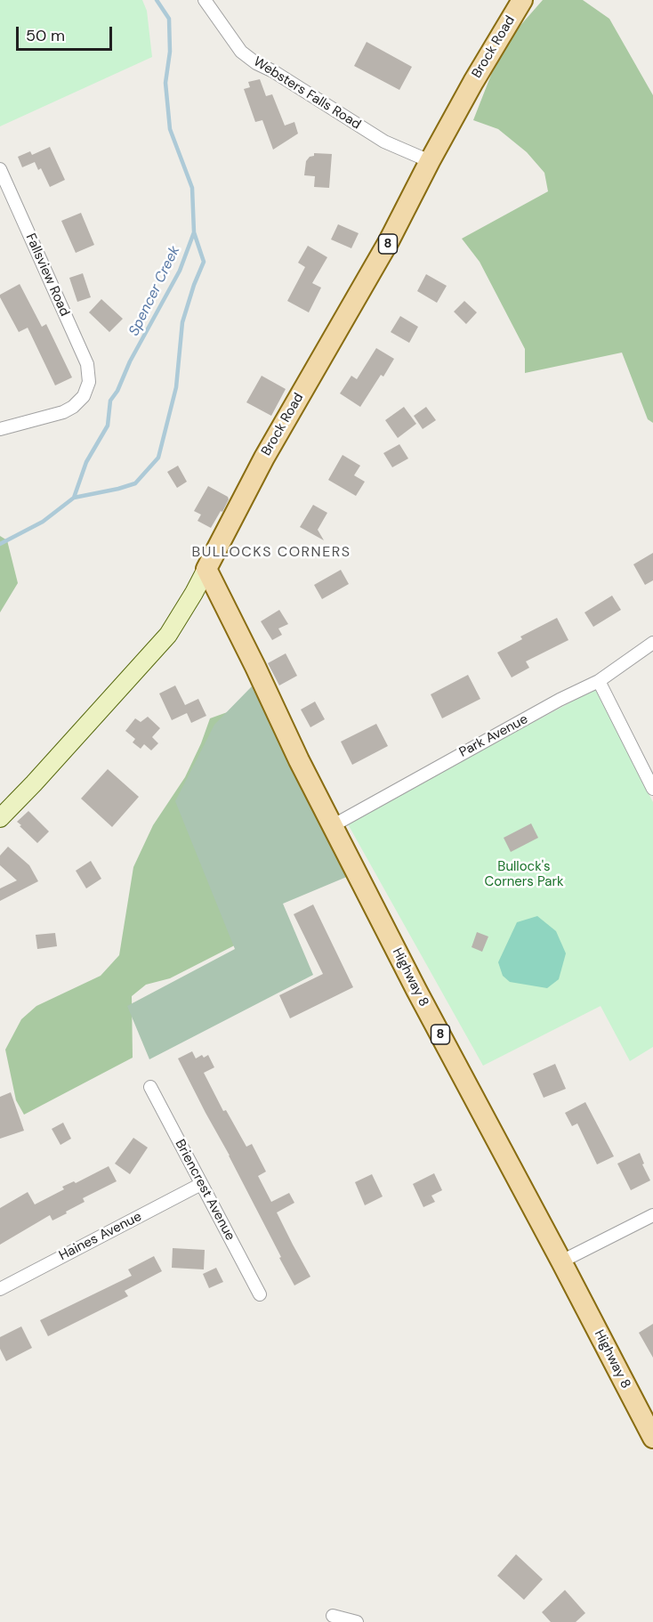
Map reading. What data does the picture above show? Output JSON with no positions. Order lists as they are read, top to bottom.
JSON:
{
  "streets": {
    "main road": ["Brock Road", "8", "Highway 8"],
    "street": [
      "Websters Falls Road",
      "Fallsview Road",
      "Park Avenue",
      "Briencrest Avenue",
      "Haines Avenue"
    ]
  },
  "crossings": [
    ["Brock Road", "Websters Falls Road"],
    ["Brock Road", "Highway 8"],
    ["Park Avenue", "Highway 8"],
    ["Briencrest Avenue", "Haines Avenue"]
  ],
  "districts": ["BULLOCKS CORNERS"],
  "water": ["Spencer Creek"],
  "parks": ["Bullock's Corners Park"],
  "scale_bar": "50 m"
}
